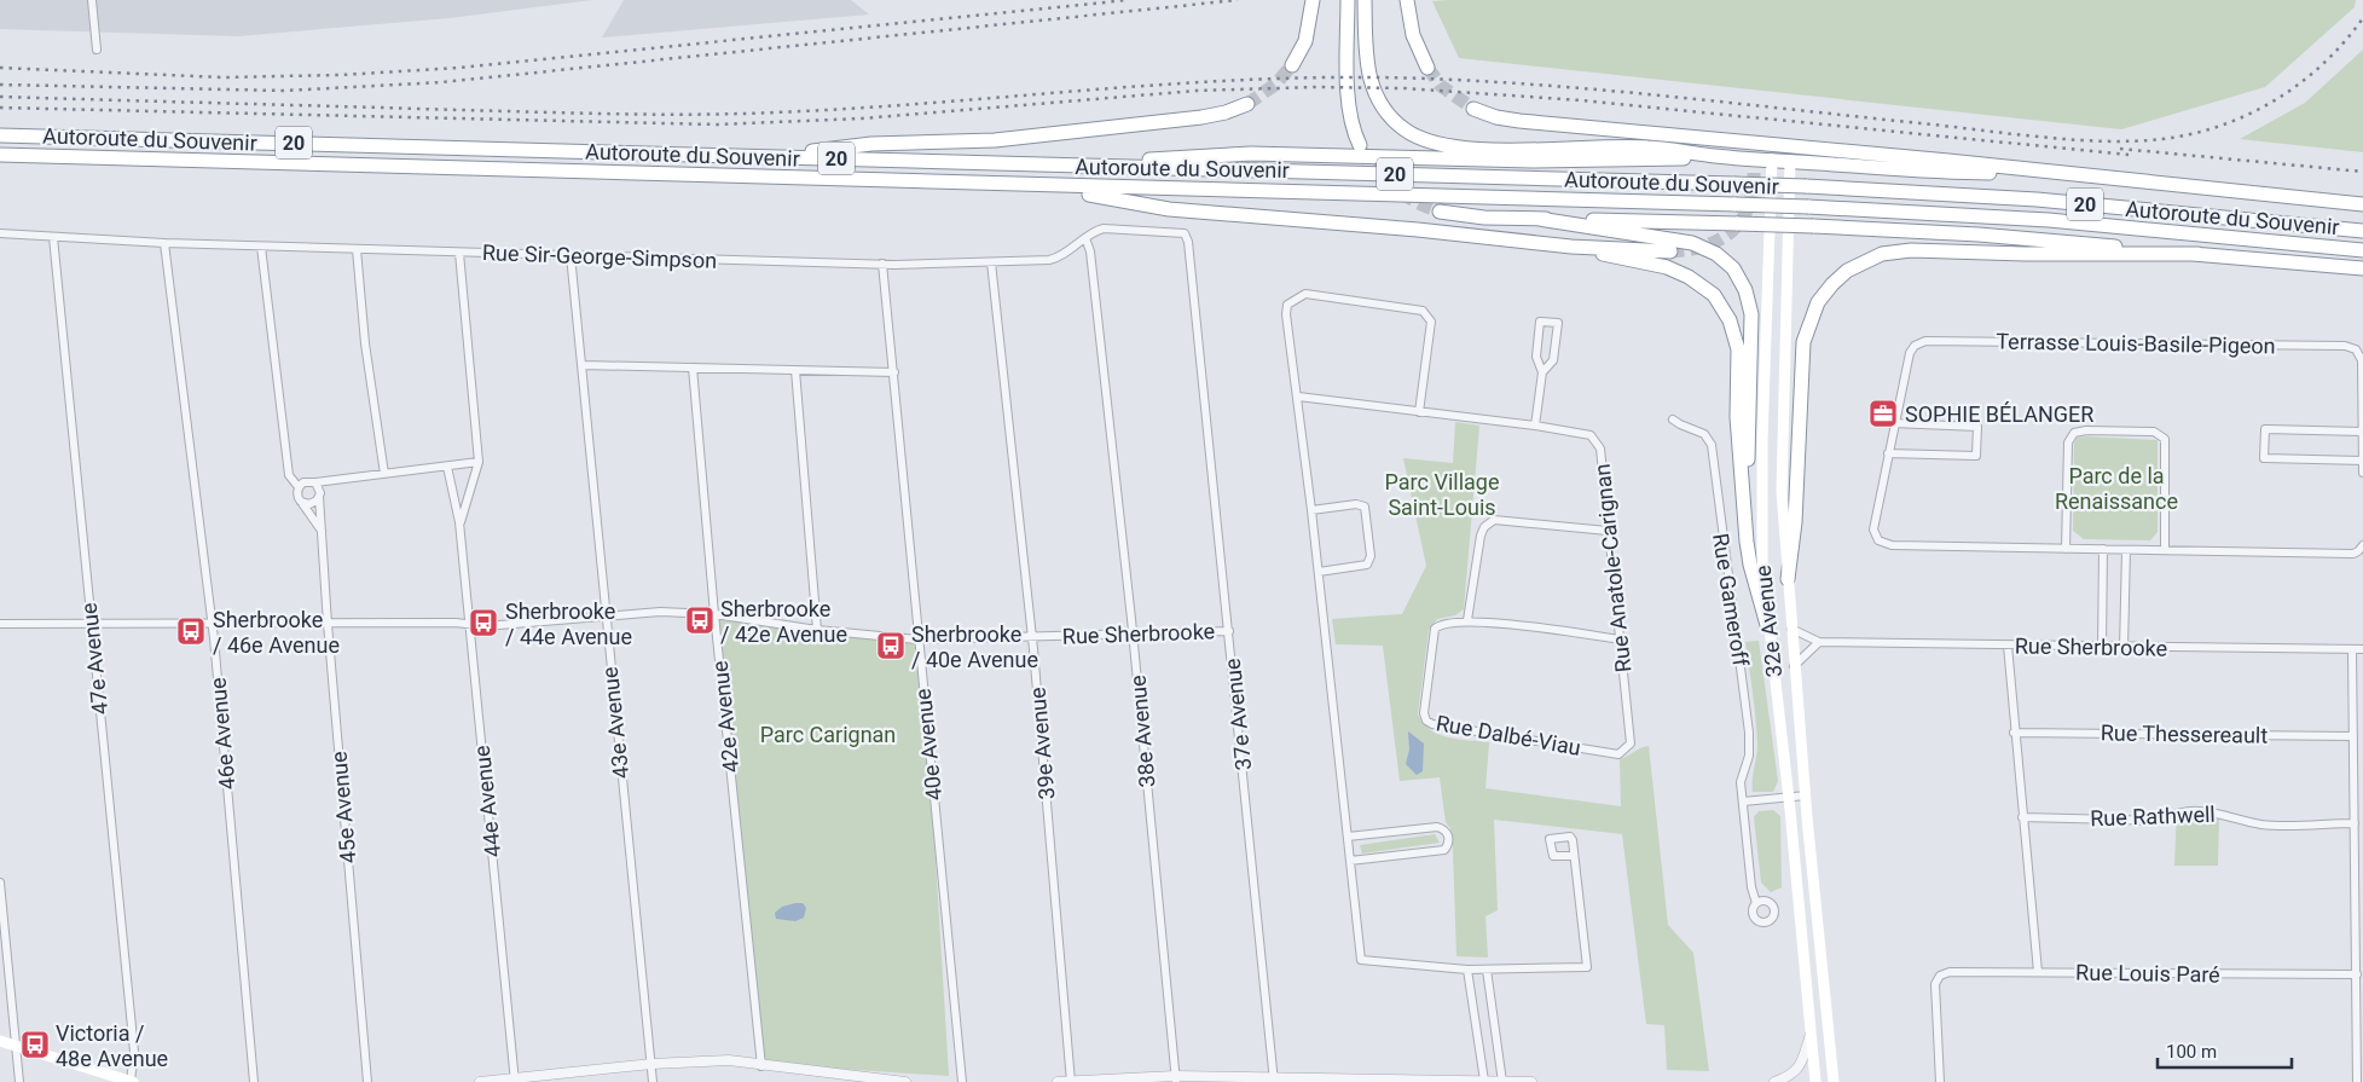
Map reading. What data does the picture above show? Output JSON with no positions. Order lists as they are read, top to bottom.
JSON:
{
  "streets": {
    "highway": ["Autoroute du Souvenir", "20"],
    "main road": ["32e Avenue"],
    "street": [
      "Rue Sir-George-Simpson",
      "Terrasse Louis-Basile-Pigeon",
      "Rue Anatole-Carignan",
      "Rue Gameroff",
      "Rue Sherbrooke",
      "47e Avenue",
      "37e Avenue",
      "42e Avenue",
      "43e Avenue",
      "38e Avenue",
      "46e Avenue",
      "Rue Thessereault",
      "Rue Dalbé-Viau",
      "39e Avenue",
      "40e Avenue",
      "44e Avenue",
      "45e Avenue",
      "Rue Rathwell",
      "Rue Louis Paré"
    ]
  },
  "crossings": [
    ["Rue Sir-George-Simpson", "47e Avenue"],
    ["Rue Sir-George-Simpson", "37e Avenue"],
    ["Rue Sir-George-Simpson", "43e Avenue"],
    ["Rue Sir-George-Simpson", "38e Avenue"],
    ["Rue Sir-George-Simpson", "46e Avenue"],
    ["Rue Sir-George-Simpson", "39e Avenue"],
    ["Rue Sir-George-Simpson", "40e Avenue"],
    ["Rue Sir-George-Simpson", "44e Avenue"],
    ["Rue Anatole-Carignan", "Rue Dalbé-Viau"],
    ["32e Avenue", "Rue Sherbrooke"],
    ["Rue Sherbrooke", "47e Avenue"],
    ["Rue Sherbrooke", "37e Avenue"],
    ["Rue Sherbrooke", "42e Avenue"],
    ["Rue Sherbrooke", "43e Avenue"],
    ["Rue Sherbrooke", "38e Avenue"],
    ["Rue Sherbrooke", "46e Avenue"],
    ["Rue Sherbrooke", "39e Avenue"],
    ["Rue Sherbrooke", "40e Avenue"],
    ["Rue Sherbrooke", "44e Avenue"],
    ["Rue Sherbrooke", "45e Avenue"]
  ],
  "parks": ["Parc de la Renaissance", "Parc Village Saint-Louis", "Parc Carignan"],
  "places": {
    "office": ["SOPHIE BÉLANGER"],
    "bus stop": [
      "Sherbrooke / 42e Avenue",
      "Sherbrooke / 44e Avenue",
      "Sherbrooke / 46e Avenue",
      "Sherbrooke / 40e Avenue",
      "Victoria / 48e Avenue"
    ]
  },
  "scale_bar": "100 m"
}
